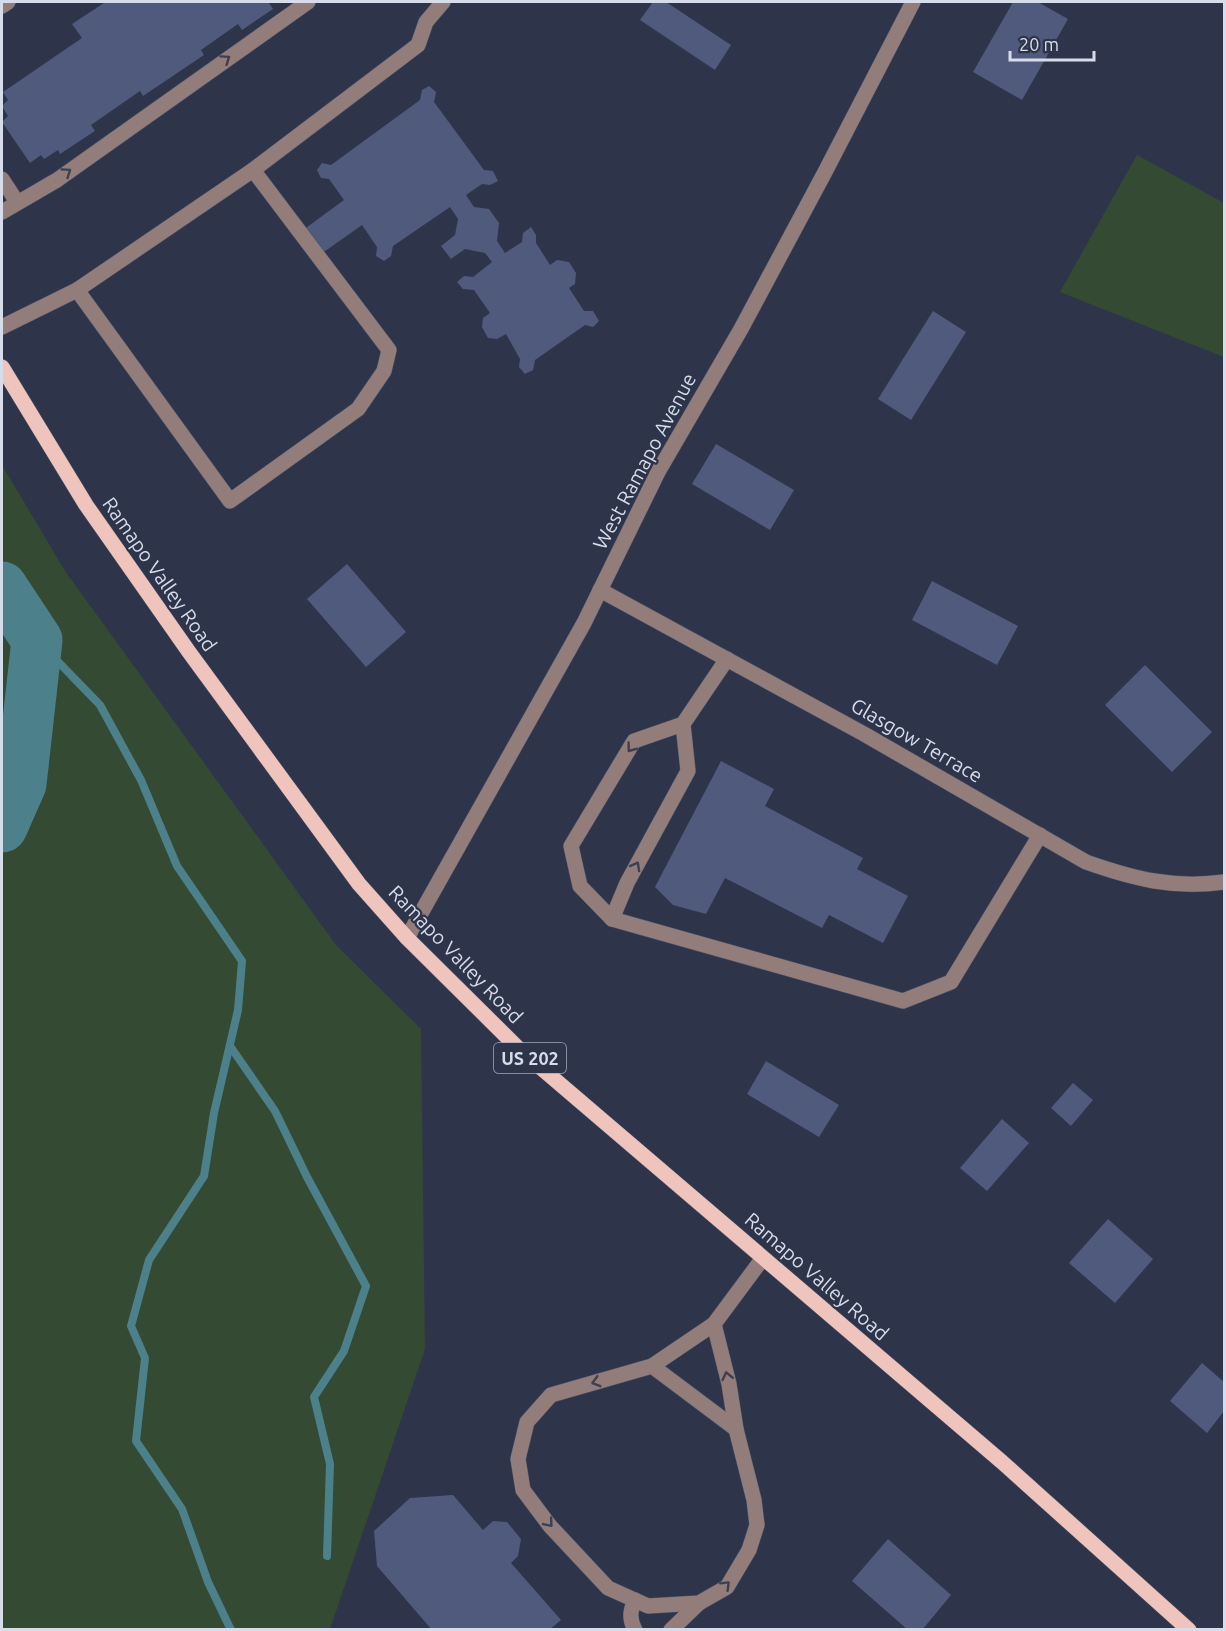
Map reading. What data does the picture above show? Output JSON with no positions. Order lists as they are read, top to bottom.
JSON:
{
  "streets": {
    "main road": ["Ramapo Valley Road", "US 202"],
    "street": ["West Ramapo Avenue", "Glasgow Terrace"]
  },
  "crossings": [
    ["West Ramapo Avenue", "Ramapo Valley Road"],
    ["West Ramapo Avenue", "Glasgow Terrace"]
  ],
  "scale_bar": "20 m"
}
